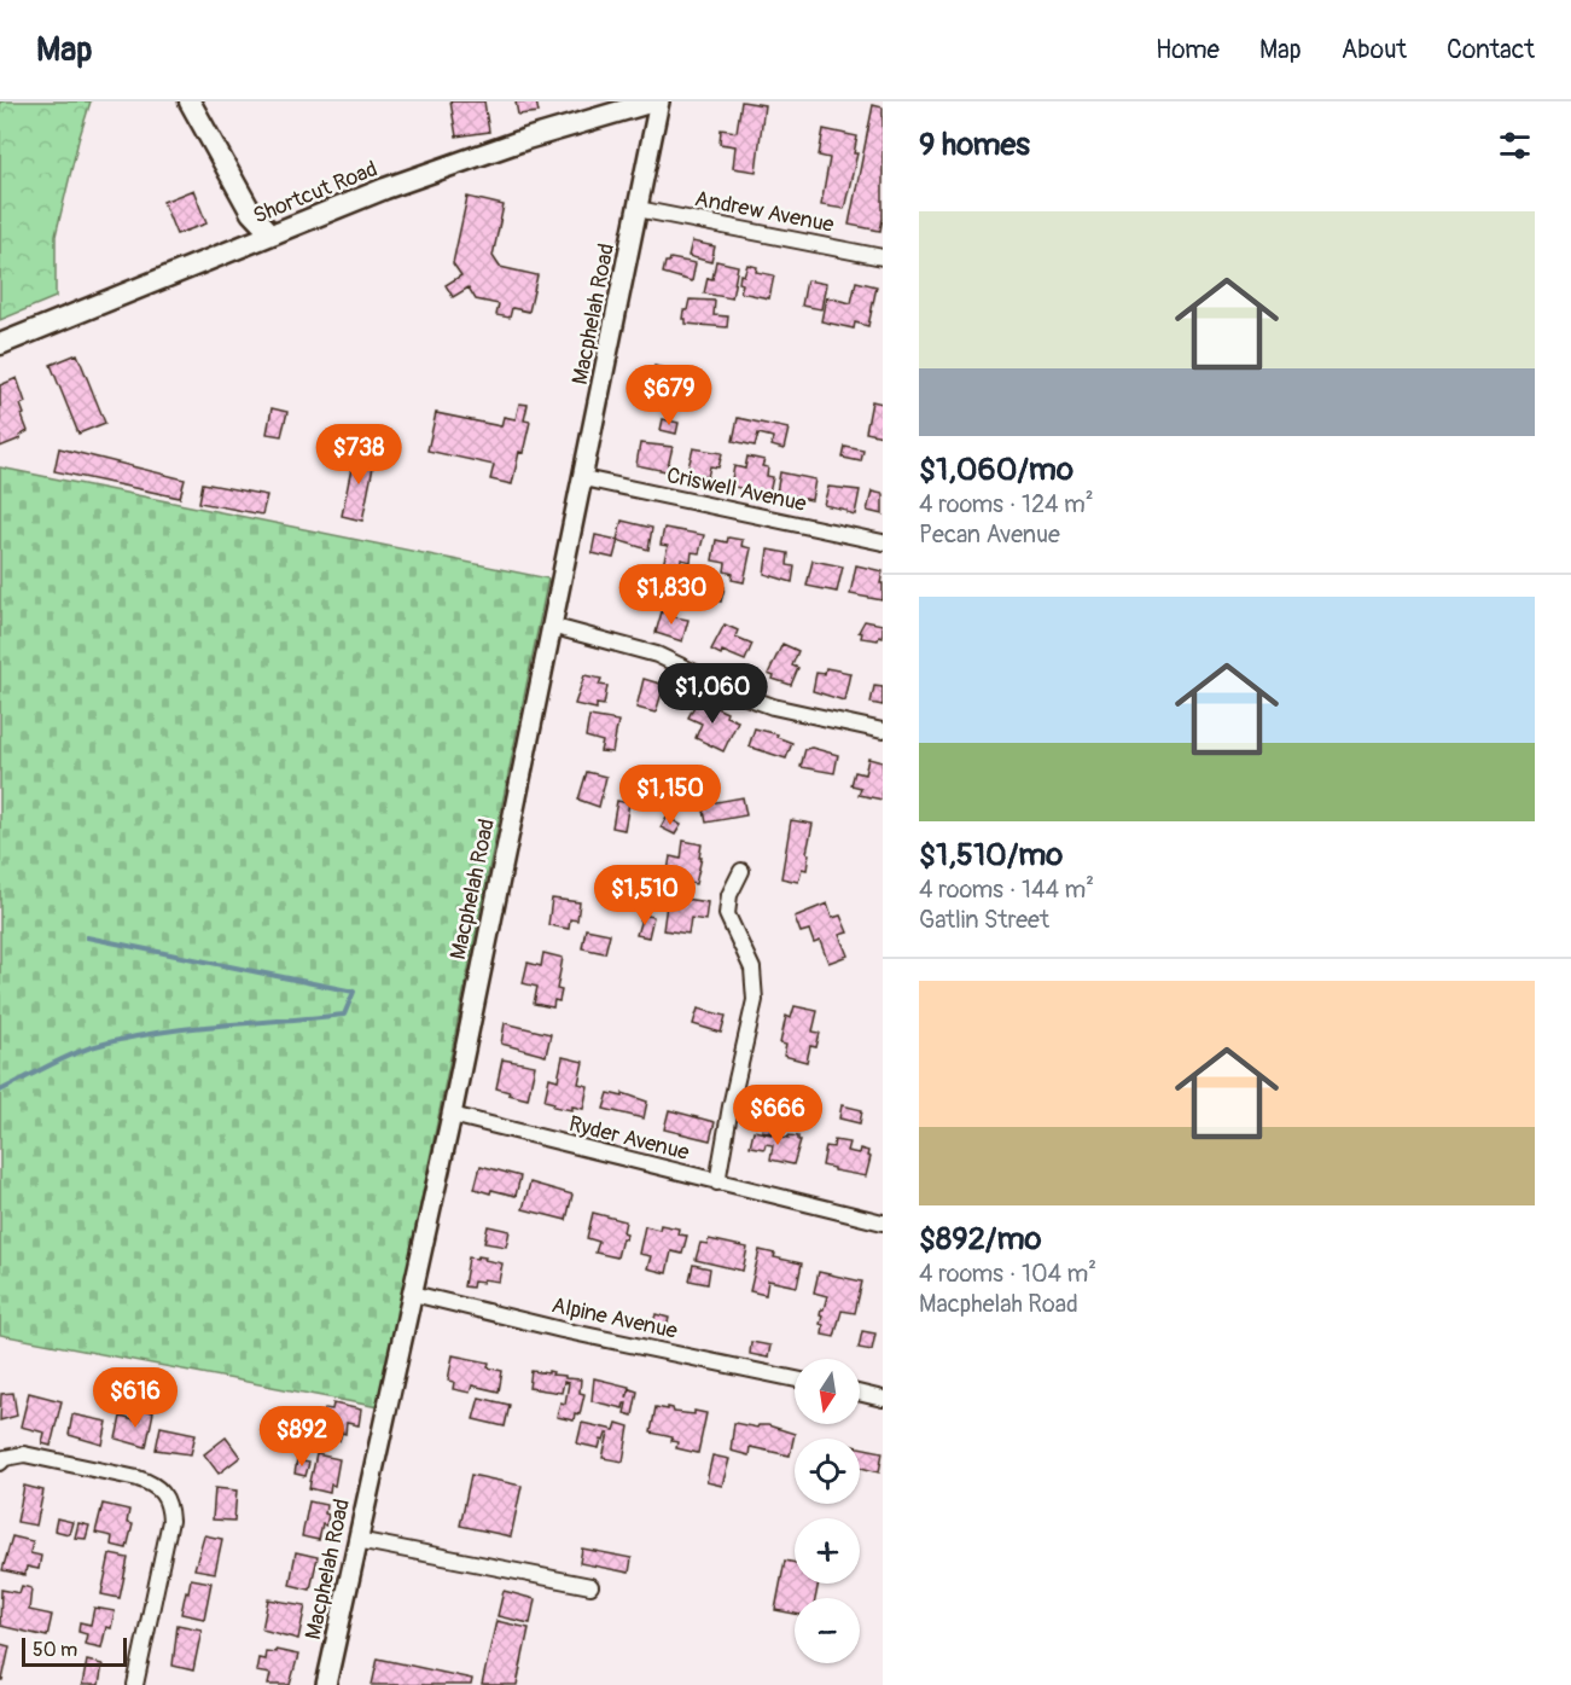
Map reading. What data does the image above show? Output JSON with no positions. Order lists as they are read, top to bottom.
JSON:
{
  "streets": {
    "main road": ["Shortcut Road"],
    "street": [
      "Andrew Avenue",
      "Macphelah Road",
      "Criswell Avenue",
      "Ryder Avenue",
      "Alpine Avenue"
    ]
  },
  "crossings": [
    ["Andrew Avenue", "Macphelah Road"],
    ["Macphelah Road", "Criswell Avenue"],
    ["Macphelah Road", "Ryder Avenue"],
    ["Macphelah Road", "Alpine Avenue"]
  ],
  "scale_bar": "50 m",
  "north": "bottom",
  "page": {
    "header": "Map",
    "nav": [
      "Home",
      "Map",
      "About",
      "Contact"
    ],
    "heading": "9 homes",
    "list": [
      {
        "name": "$1,060/mo",
        "note": "4 rooms · 124 m² · Pecan Avenue"
      },
      {
        "name": "$1,510/mo",
        "note": "4 rooms · 144 m² · Gatlin Street"
      },
      {
        "name": "$892/mo",
        "note": "4 rooms · 104 m² · Macphelah Road"
      }
    ],
    "price": [
      "$679",
      "$738",
      "$1,830",
      "$1,060",
      "$1,150",
      "$1,510",
      "$666",
      "$616",
      "$892"
    ],
    "map_buttons": ["+", "−"],
    "scale": "50 m"
  }
}
